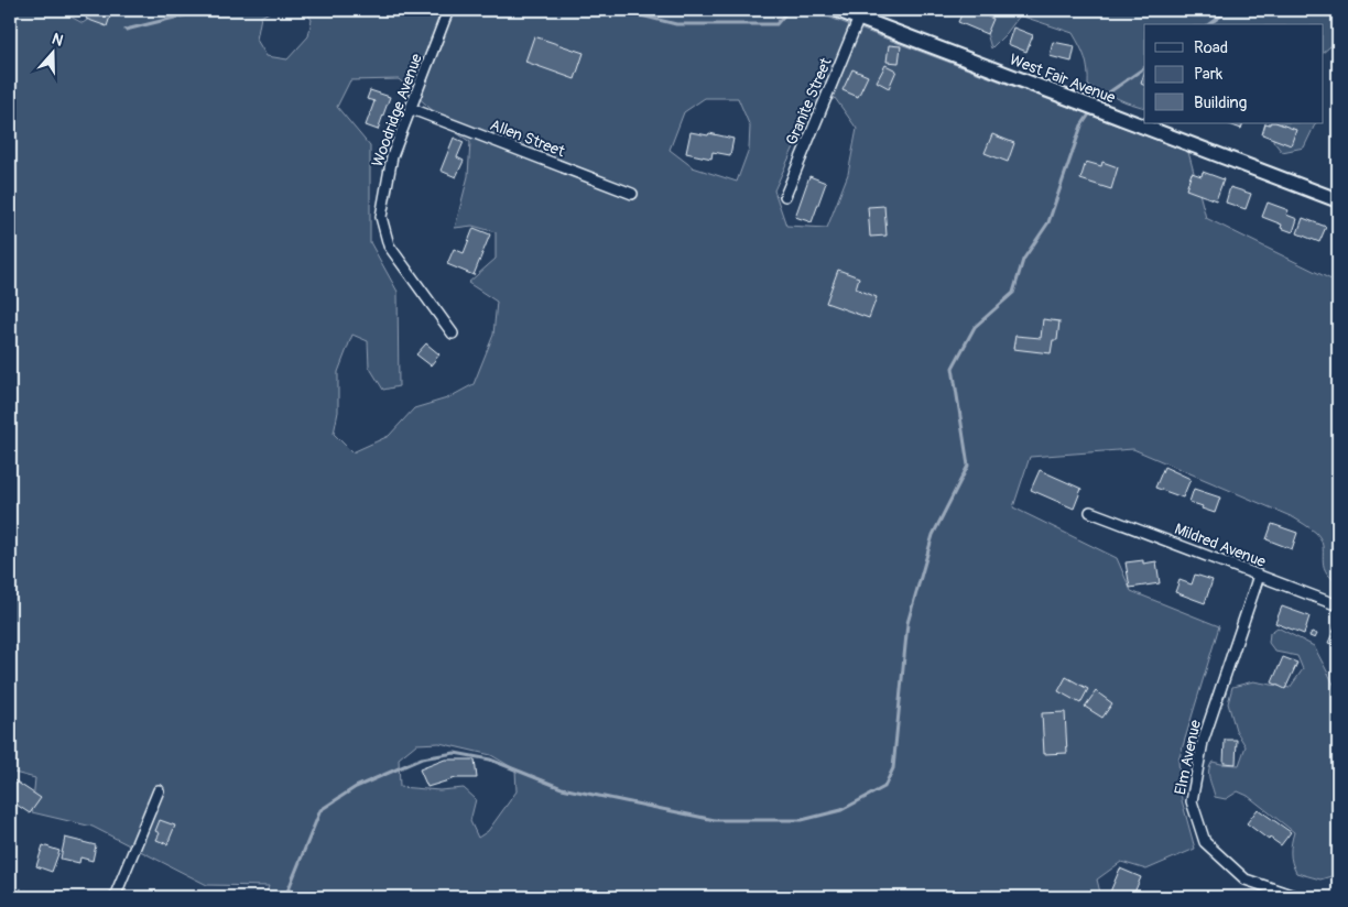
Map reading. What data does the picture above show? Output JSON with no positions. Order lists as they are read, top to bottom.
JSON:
{
  "streets": {
    "street": [
      "West Fair Avenue",
      "Granite Street",
      "Woodridge Avenue",
      "Allen Street",
      "Mildred Avenue",
      "Elm Avenue"
    ]
  },
  "crossings": [
    ["West Fair Avenue", "Granite Street"],
    ["Woodridge Avenue", "Allen Street"],
    ["Mildred Avenue", "Elm Avenue"]
  ],
  "legend": ["Road", "Park", "Building"],
  "north": "top"
}
